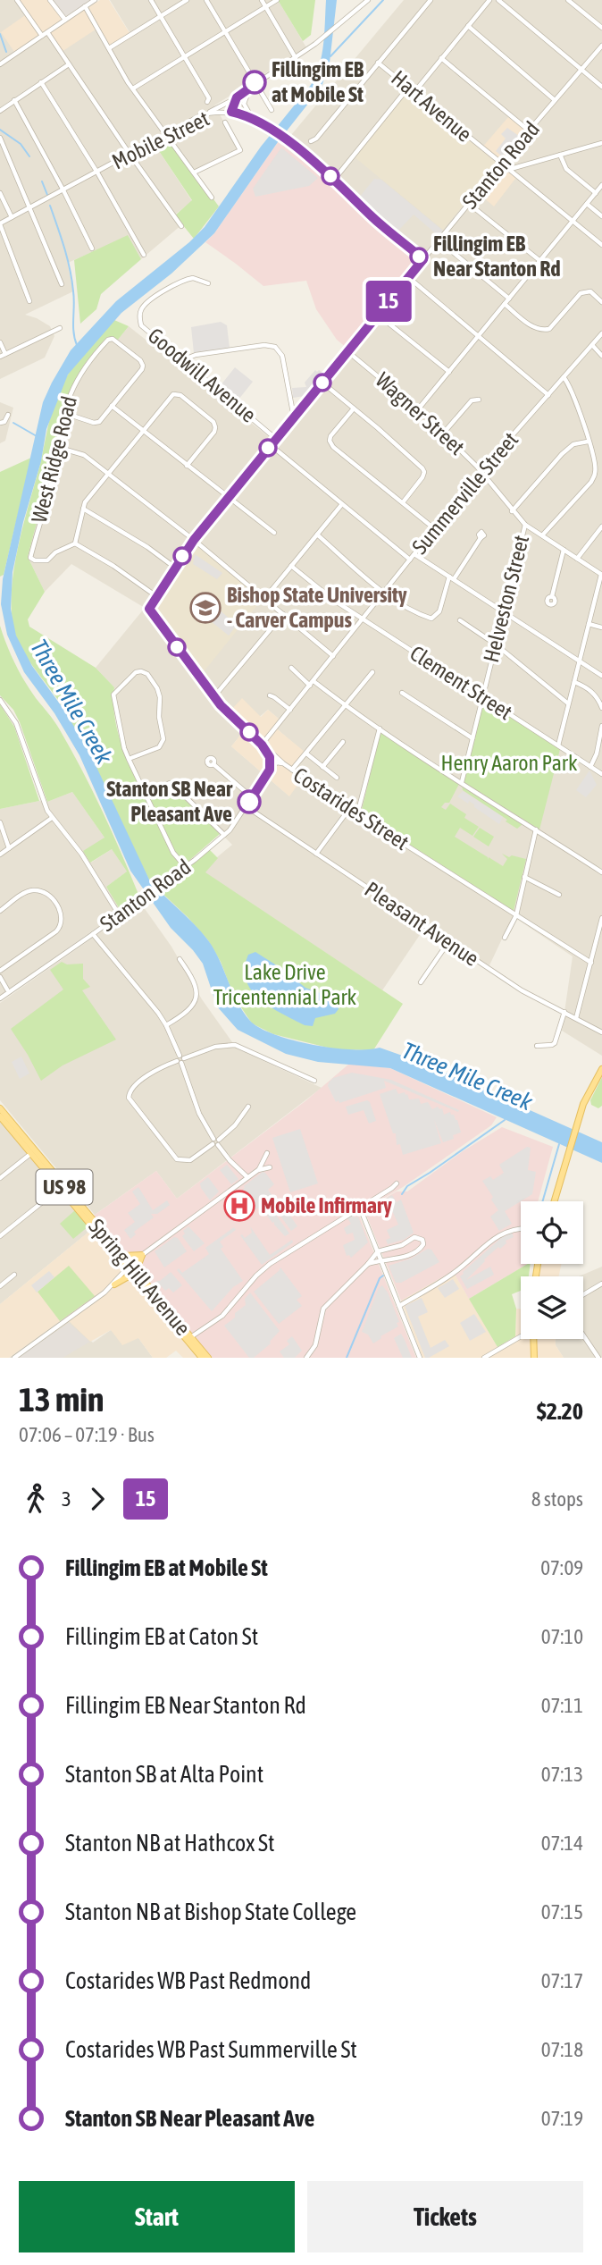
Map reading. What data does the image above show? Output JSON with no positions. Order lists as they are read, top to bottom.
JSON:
{
  "streets": {
    "main road": ["US 98", "Spring Hill Avenue"],
    "street": [
      "Hart Avenue",
      "Mobile Street",
      "Stanton Road",
      "Goodwill Avenue",
      "Wagner Street",
      "West Ridge Road",
      "Summerville Street",
      "Helveston Street",
      "Clement Street",
      "Costarides Street",
      "Pleasant Avenue"
    ]
  },
  "crossings": [
    ["Hart Avenue", "Stanton Road"],
    ["Stanton Road", "Goodwill Avenue"],
    ["Stanton Road", "Wagner Street"],
    ["Stanton Road", "Costarides Street"],
    ["Stanton Road", "Pleasant Avenue"],
    ["Wagner Street", "Summerville Street"],
    ["Wagner Street", "Helveston Street"],
    ["Summerville Street", "Clement Street"],
    ["Summerville Street", "Costarides Street"],
    ["Helveston Street", "Clement Street"]
  ],
  "water": ["Three Mile Creek"],
  "parks": ["Henry Aaron Park", "Lake Drive Tricentennial Park"],
  "places": {
    "other": ["Fillingim EB at Mobile St", "Fillingim EB Near Stanton Rd", "Stanton SB Near Pleasant Ave"],
    "school or university": ["Bishop State University - Carver Campus"],
    "hospital": ["Mobile Infirmary"]
  },
  "lines": ["bus line 15"],
  "page": {
    "on_map": "15",
    "heading": ["13 min", "07:06 – 07:19 · Bus", "$2.20"],
    "legs": ["3", "15", "8 stops"],
    "list": [
      {
        "name": "Fillingim EB at Mobile St",
        "value": "07:09"
      },
      {
        "name": "Fillingim EB at Caton St",
        "value": "07:10"
      },
      {
        "name": "Fillingim EB Near Stanton Rd",
        "value": "07:11"
      },
      {
        "name": "Stanton SB at Alta Point",
        "value": "07:13"
      },
      {
        "name": "Stanton NB at Hathcox St",
        "value": "07:14"
      },
      {
        "name": "Stanton NB at Bishop State College",
        "value": "07:15"
      },
      {
        "name": "Costarides WB Past Redmond",
        "value": "07:17"
      },
      {
        "name": "Costarides WB Past Summerville St",
        "value": "07:18"
      },
      {
        "name": "Stanton SB Near Pleasant Ave",
        "value": "07:19"
      }
    ],
    "buttons": ["Start", "Tickets"]
  }
}
